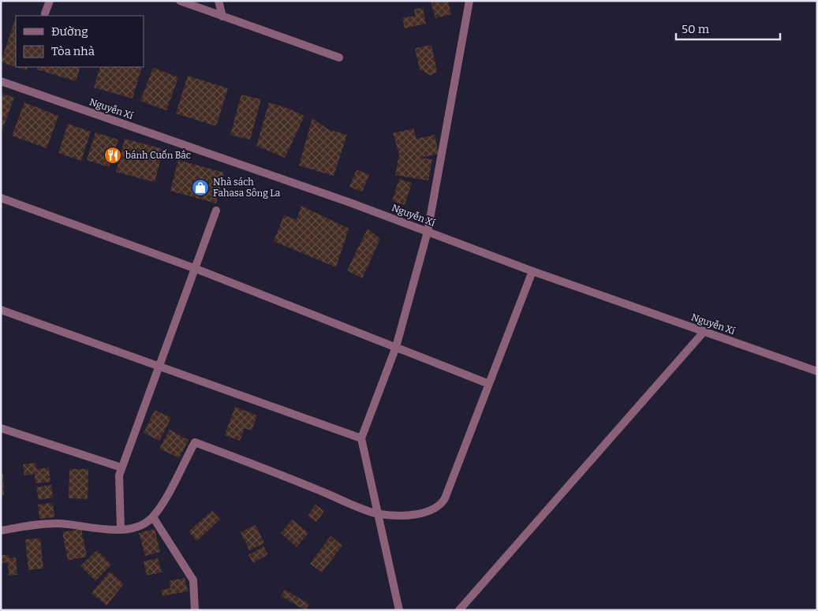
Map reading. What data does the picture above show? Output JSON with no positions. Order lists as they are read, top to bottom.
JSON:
{
  "streets": {
    "street": ["Nguyễn Xí"]
  },
  "places": {
    "restaurant": ["bánh Cuốn Bắc"],
    "shop": ["Nhà sách Fahasa Sông La"]
  },
  "legend": ["Đường", "Tòa nhà"],
  "scale_bar": "50 m"
}
